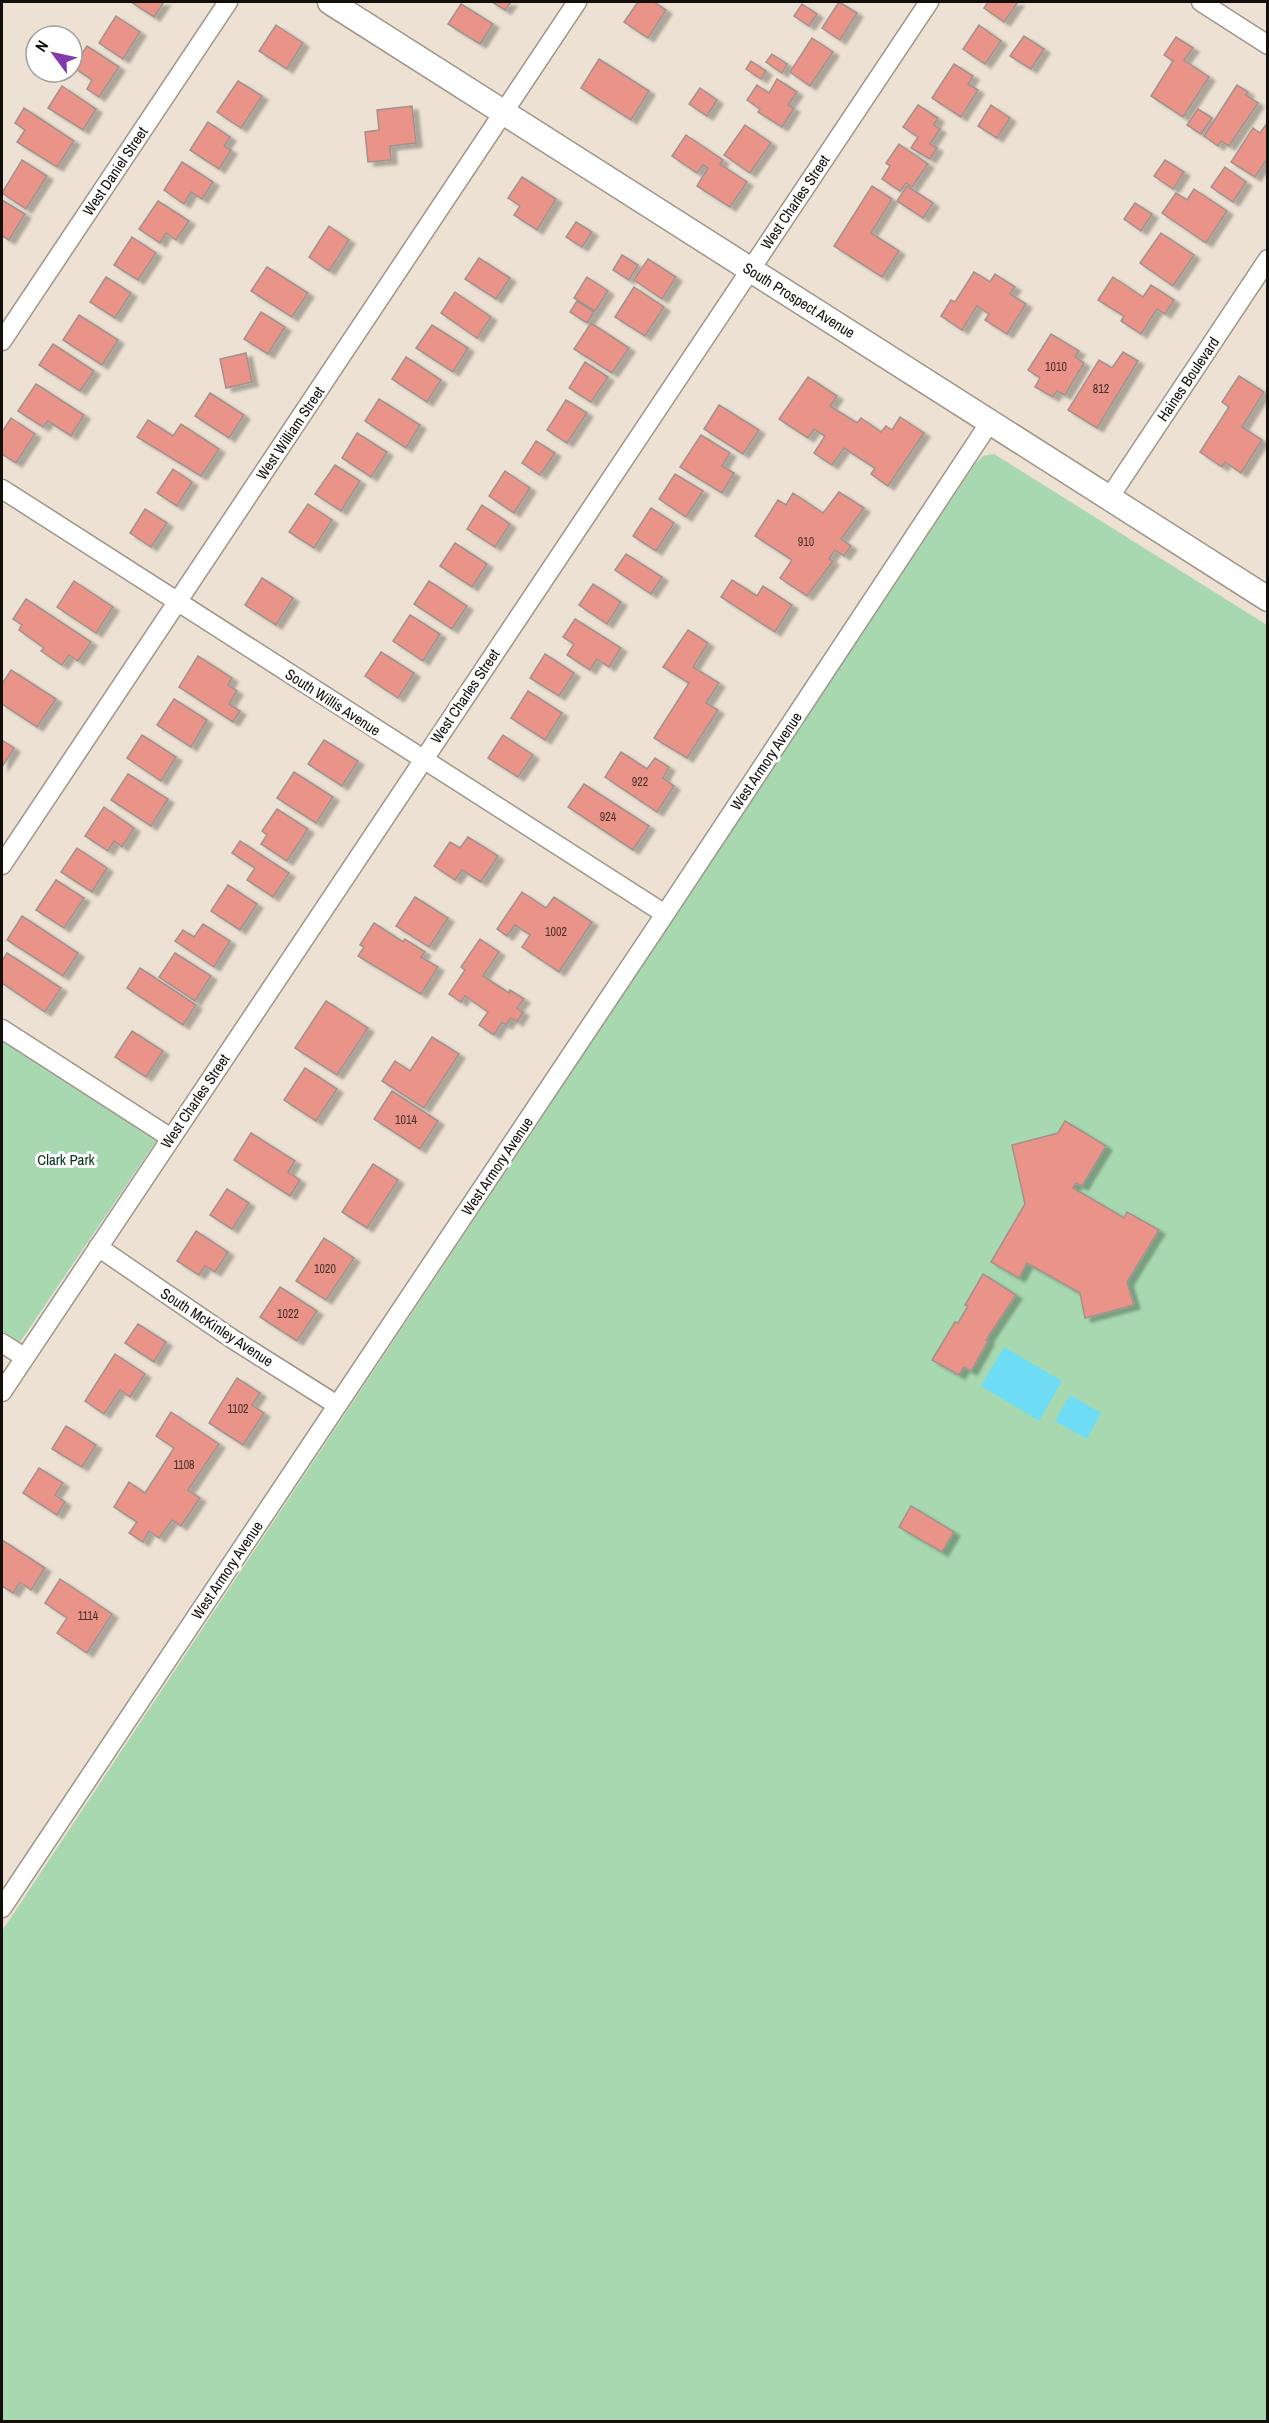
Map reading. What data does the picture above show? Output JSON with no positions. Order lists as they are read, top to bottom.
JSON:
{
  "streets": {
    "main road": ["South Prospect Avenue"],
    "street": [
      "West Daniel Street",
      "West Charles Street",
      "Haines Boulevard",
      "West William Street",
      "South Willis Avenue",
      "West Armory Avenue",
      "South McKinley Avenue"
    ]
  },
  "crossings": [
    ["West Charles Street", "South Prospect Avenue"],
    ["West Charles Street", "South Willis Avenue"],
    ["West Charles Street", "South McKinley Avenue"],
    ["South Prospect Avenue", "Haines Boulevard"],
    ["South Prospect Avenue", "West William Street"],
    ["South Prospect Avenue", "West Armory Avenue"],
    ["West William Street", "South Willis Avenue"],
    ["South Willis Avenue", "West Armory Avenue"],
    ["West Armory Avenue", "South McKinley Avenue"]
  ],
  "parks": ["Clark Park"],
  "house_numbers": [
    "1010",
    "812",
    "910",
    "922",
    "924",
    "1002",
    "1014",
    "1020",
    "1022",
    "1102",
    "1108",
    "1114"
  ],
  "north": "top left"
}
